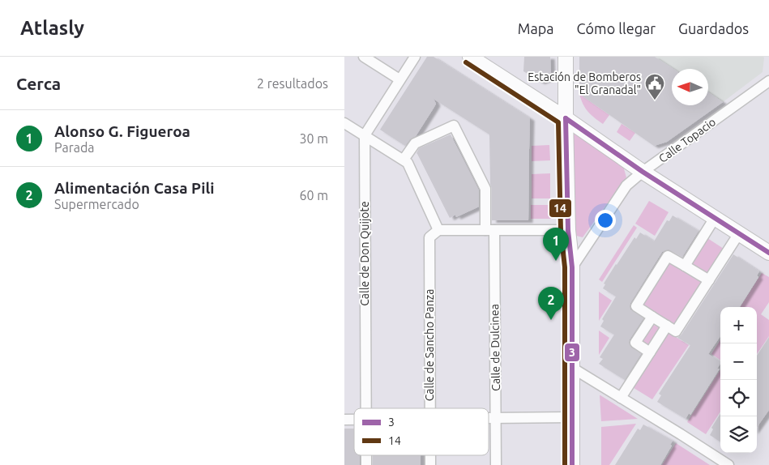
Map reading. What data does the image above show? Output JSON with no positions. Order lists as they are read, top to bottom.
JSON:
{
  "streets": {
    "street": [
      "Calle Topacio",
      "Calle de Don Quijote",
      "Calle de Sancho Panza",
      "Calle de Dulcinea"
    ]
  },
  "places": {
    "public building": ["Estación de Bomberos \"El Granadal\""]
  },
  "lines": ["transit line 14", "transit line 3"],
  "legend": ["3", "14"],
  "north": "left",
  "page": {
    "header": "Atlasly",
    "nav": ["Mapa", "Cómo llegar", "Guardados"],
    "heading": ["Cerca", "2 resultados"],
    "list": [
      {
        "mark": "1",
        "name": "Alonso G. Figueroa",
        "note": "Parada",
        "value": "30 m"
      },
      {
        "mark": "2",
        "name": "Alimentación Casa Pili",
        "note": "Supermercado",
        "value": "60 m"
      }
    ],
    "pins": ["1", "2"],
    "map_buttons": ["+", "−"]
  }
}
